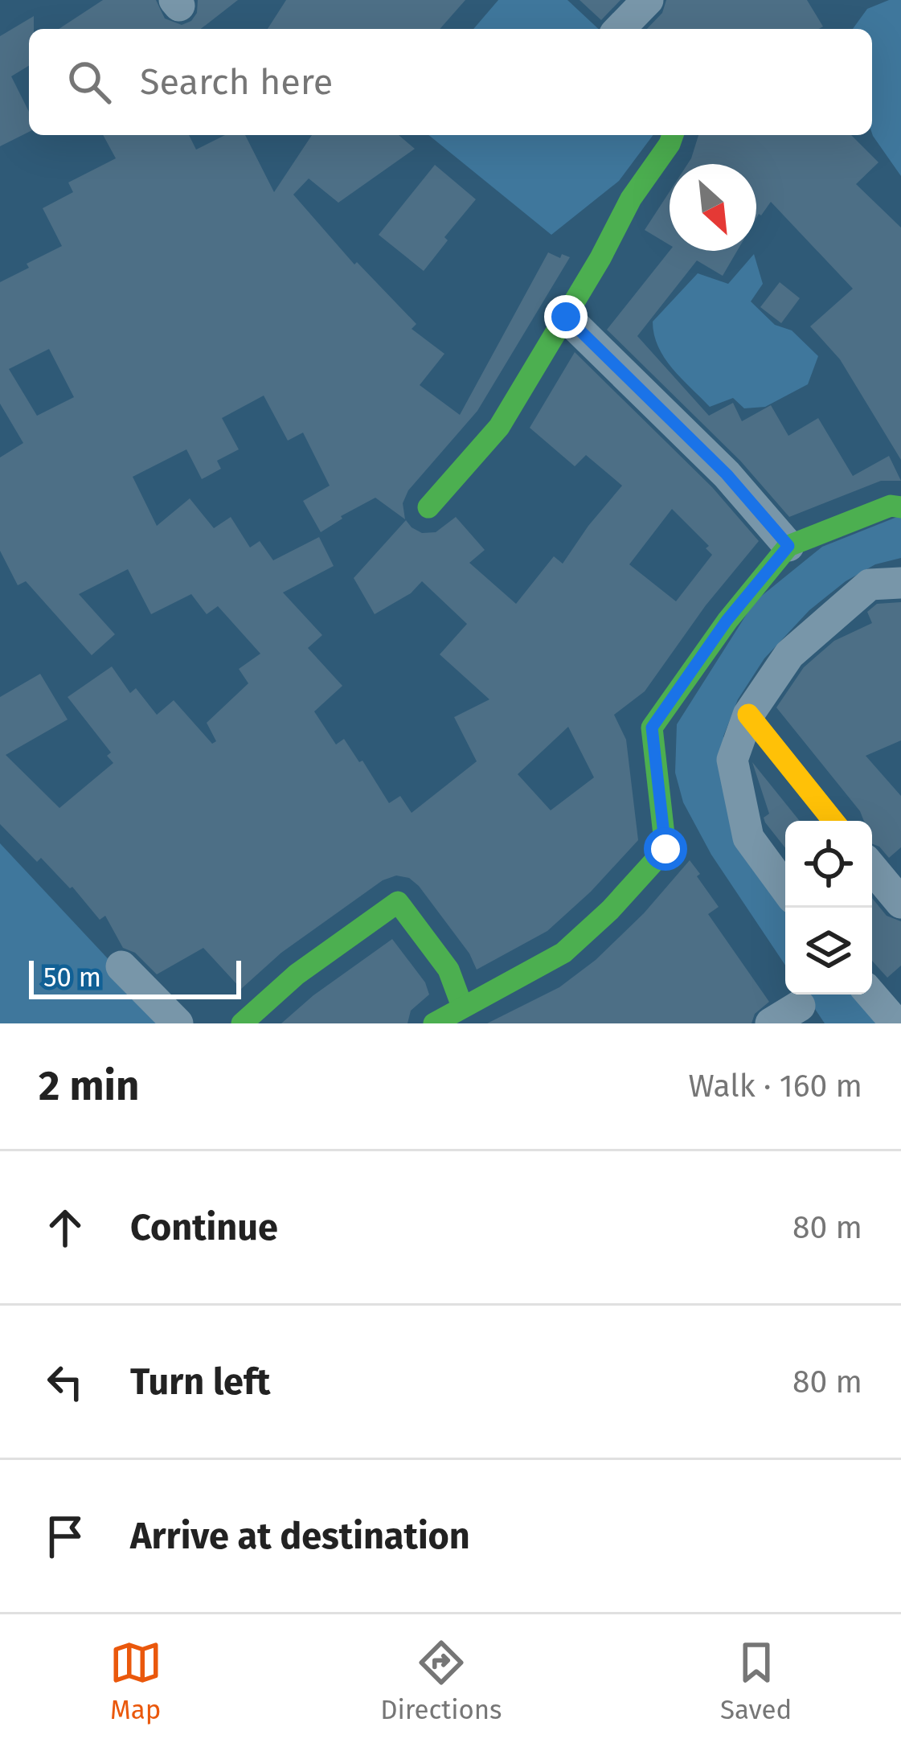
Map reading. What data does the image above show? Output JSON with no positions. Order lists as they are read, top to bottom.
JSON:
{
  "scale_bar": "50 m",
  "north": "bottom right",
  "page": {
    "search": "Search here",
    "scale": "50 m",
    "heading": ["2 min", "Walk · 160 m"],
    "list": [
      ["Continue", "80 m"],
      ["Turn left", "80 m"],
      "Arrive at destination"
    ],
    "nav": ["Map", "Directions", "Saved"]
  }
}
